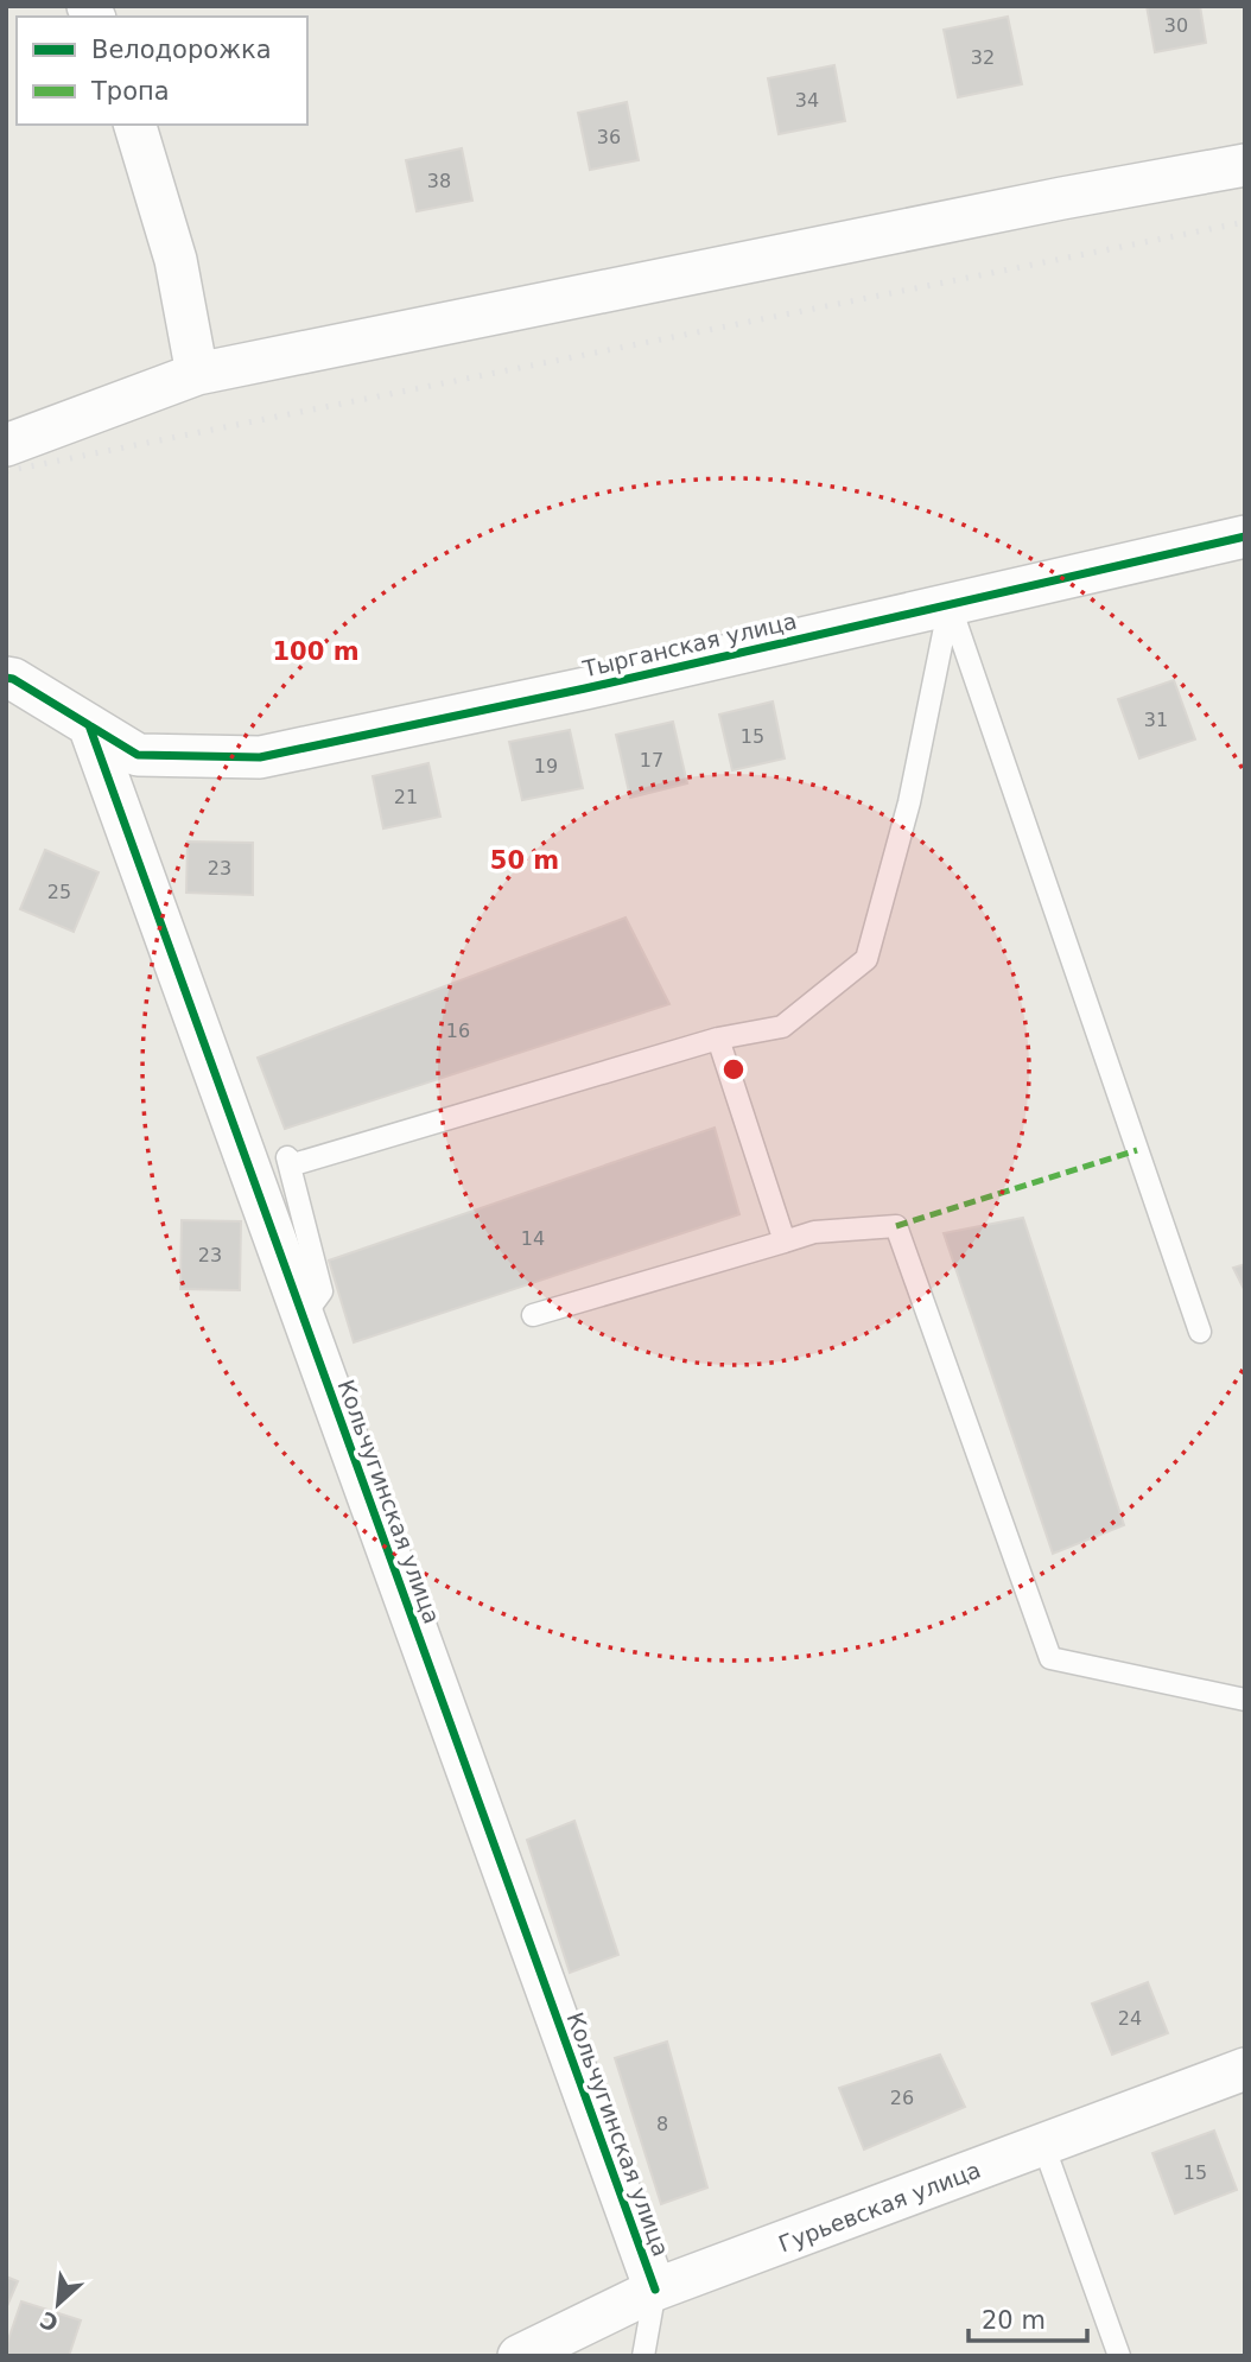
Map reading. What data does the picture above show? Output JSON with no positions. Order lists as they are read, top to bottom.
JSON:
{
  "streets": {
    "street": ["Тырганская улица", "Кольчугинская улица", "Гурьевская улица"]
  },
  "crossings": [
    ["Тырганская улица", "Кольчугинская улица"],
    ["Кольчугинская улица", "Гурьевская улица"]
  ],
  "house_numbers": [
    "30",
    "32",
    "34",
    "36",
    "38",
    "31",
    "15",
    "17",
    "19",
    "21",
    "23",
    "25",
    "16",
    "14",
    "23",
    "24",
    "26",
    "8",
    "15"
  ],
  "legend": ["Велодорожка", "Тропа"],
  "scale_bar": "20 m",
  "north": "bottom left",
  "rings": ["100 m", "50 m"]
}
